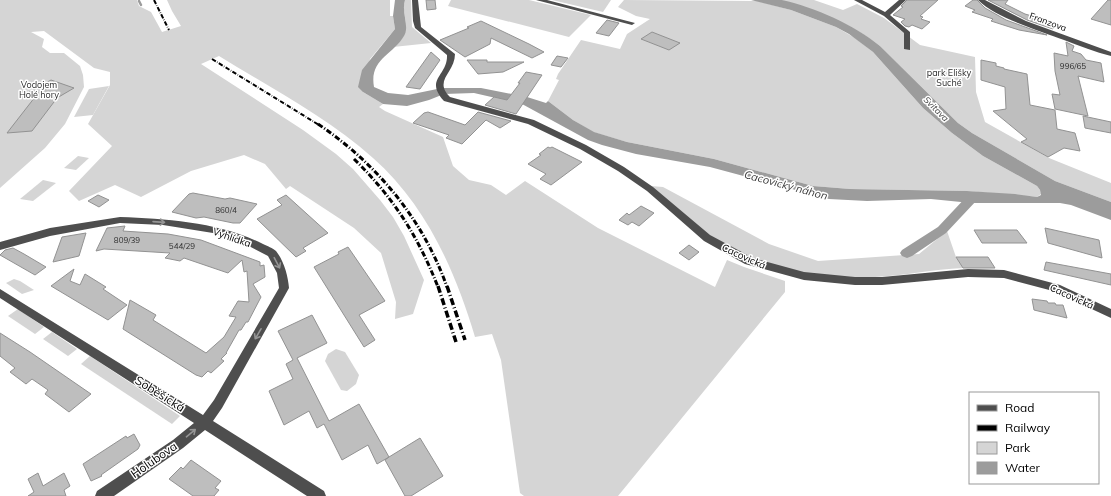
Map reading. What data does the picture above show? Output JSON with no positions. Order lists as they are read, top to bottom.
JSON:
{
  "streets": {
    "street": [
      "Franzova",
      "Vyhlídka",
      "Cacovická",
      "Soběšická",
      "Holubova"
    ]
  },
  "crossings": [
    ["Vyhlídka", "Soběšická"],
    ["Vyhlídka", "Holubova"],
    ["Soběšická", "Holubova"]
  ],
  "one_way": ["Holubova"],
  "water": ["Svitava", "Cacovický náhon"],
  "parks": ["park Elišky Suché", "Vodojem Holé hory"],
  "house_numbers": [
    "996/65",
    "860/4",
    "809/39",
    "544/29"
  ],
  "legend": [
    "Road",
    "Railway",
    "Park",
    "Water"
  ]
}
